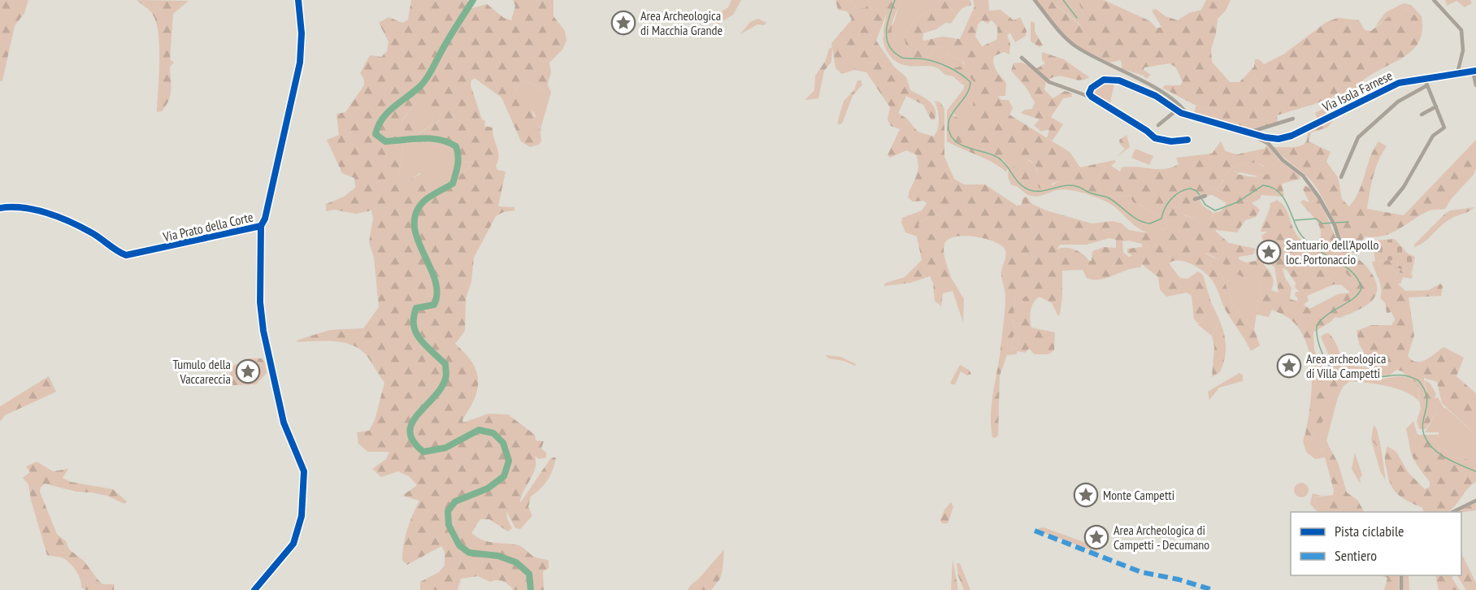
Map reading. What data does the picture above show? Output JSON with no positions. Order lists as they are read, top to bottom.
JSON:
{
  "streets": {
    "street": ["Via Isola Farnese", "Via Prato della Corte"]
  },
  "places": {
    "place": [
      "Area Archeologica di Macchia Grande",
      "Santuario dell'Apollo loc. Portonaccio",
      "Area archeologica di Villa Campetti",
      "Tumulo della Vaccareccia",
      "Monte Campetti",
      "Area Archeologica di Campetti - Decumano"
    ]
  },
  "legend": ["Pista ciclabile", "Sentiero"]
}
